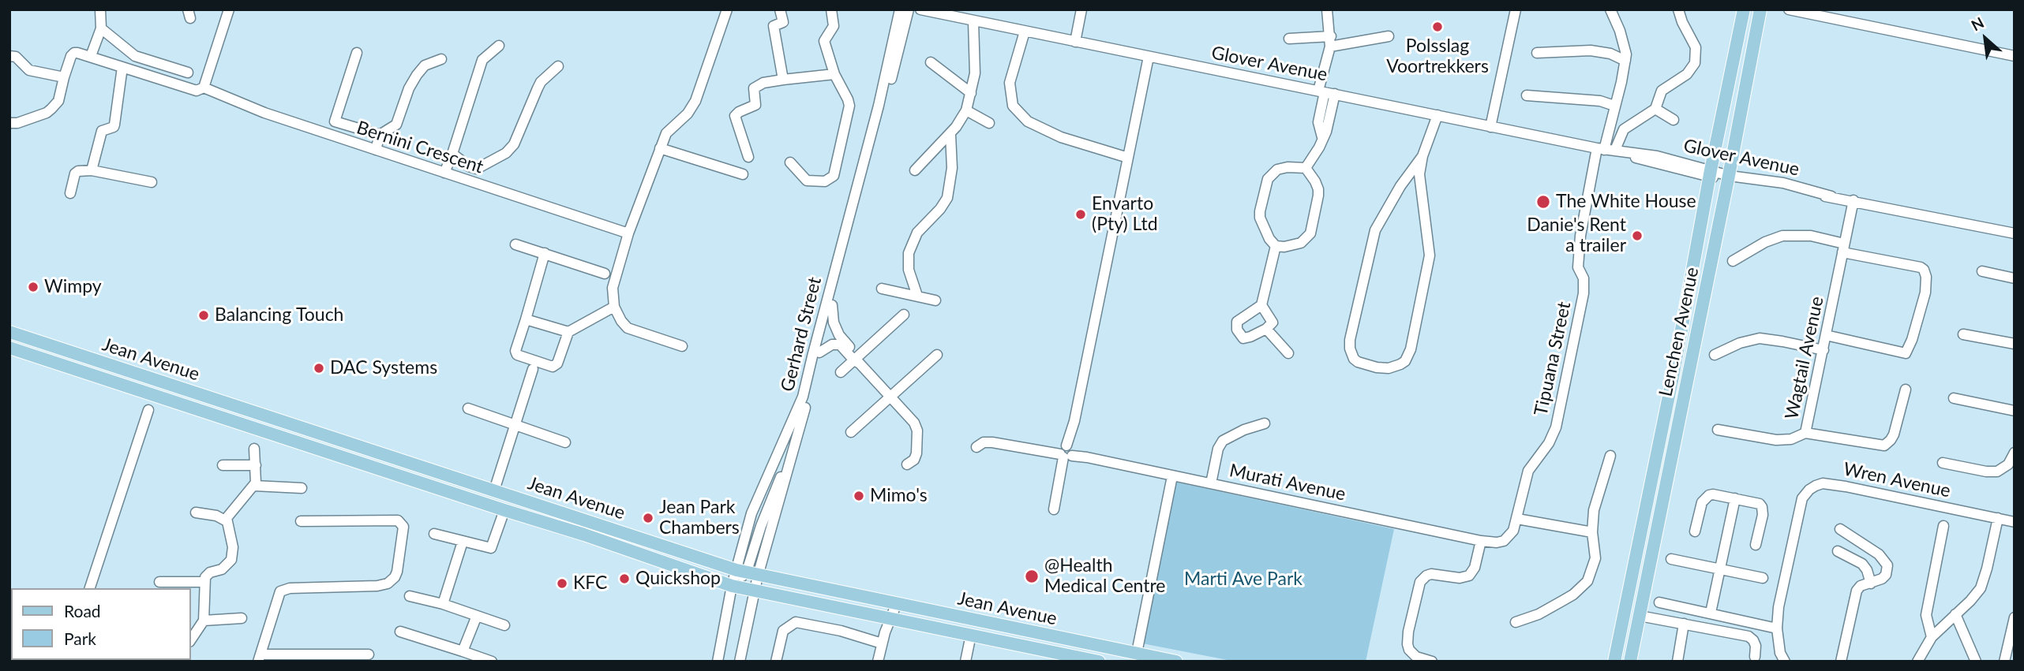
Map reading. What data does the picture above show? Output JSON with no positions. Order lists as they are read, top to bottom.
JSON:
{
  "streets": {
    "main road": ["Lenchen Avenue", "Jean Avenue"],
    "street": [
      "Glover Avenue",
      "Bernini Crescent",
      "Gerhard Street",
      "Wagtail Avenue",
      "Tipuana Street",
      "Wren Avenue",
      "Murati Avenue"
    ]
  },
  "crossings": [
    ["Glover Avenue", "Lenchen Avenue"],
    ["Glover Avenue", "Wagtail Avenue"],
    ["Glover Avenue", "Tipuana Street"],
    ["Gerhard Street", "Jean Avenue"],
    ["Tipuana Street", "Murati Avenue"]
  ],
  "parks": ["Marti Ave Park"],
  "places": [
    "Polsslag Voortrekkers",
    "The White House",
    "Envarto (Pty) Ltd",
    "Danie's Rent a trailer",
    "Wimpy",
    "Balancing Touch",
    "DAC Systems",
    "Mimo's",
    "Jean Park Chambers",
    "@Health Medical Centre",
    "Quickshop",
    "KFC"
  ],
  "legend": ["Road", "Park"],
  "north": "top left"
}
